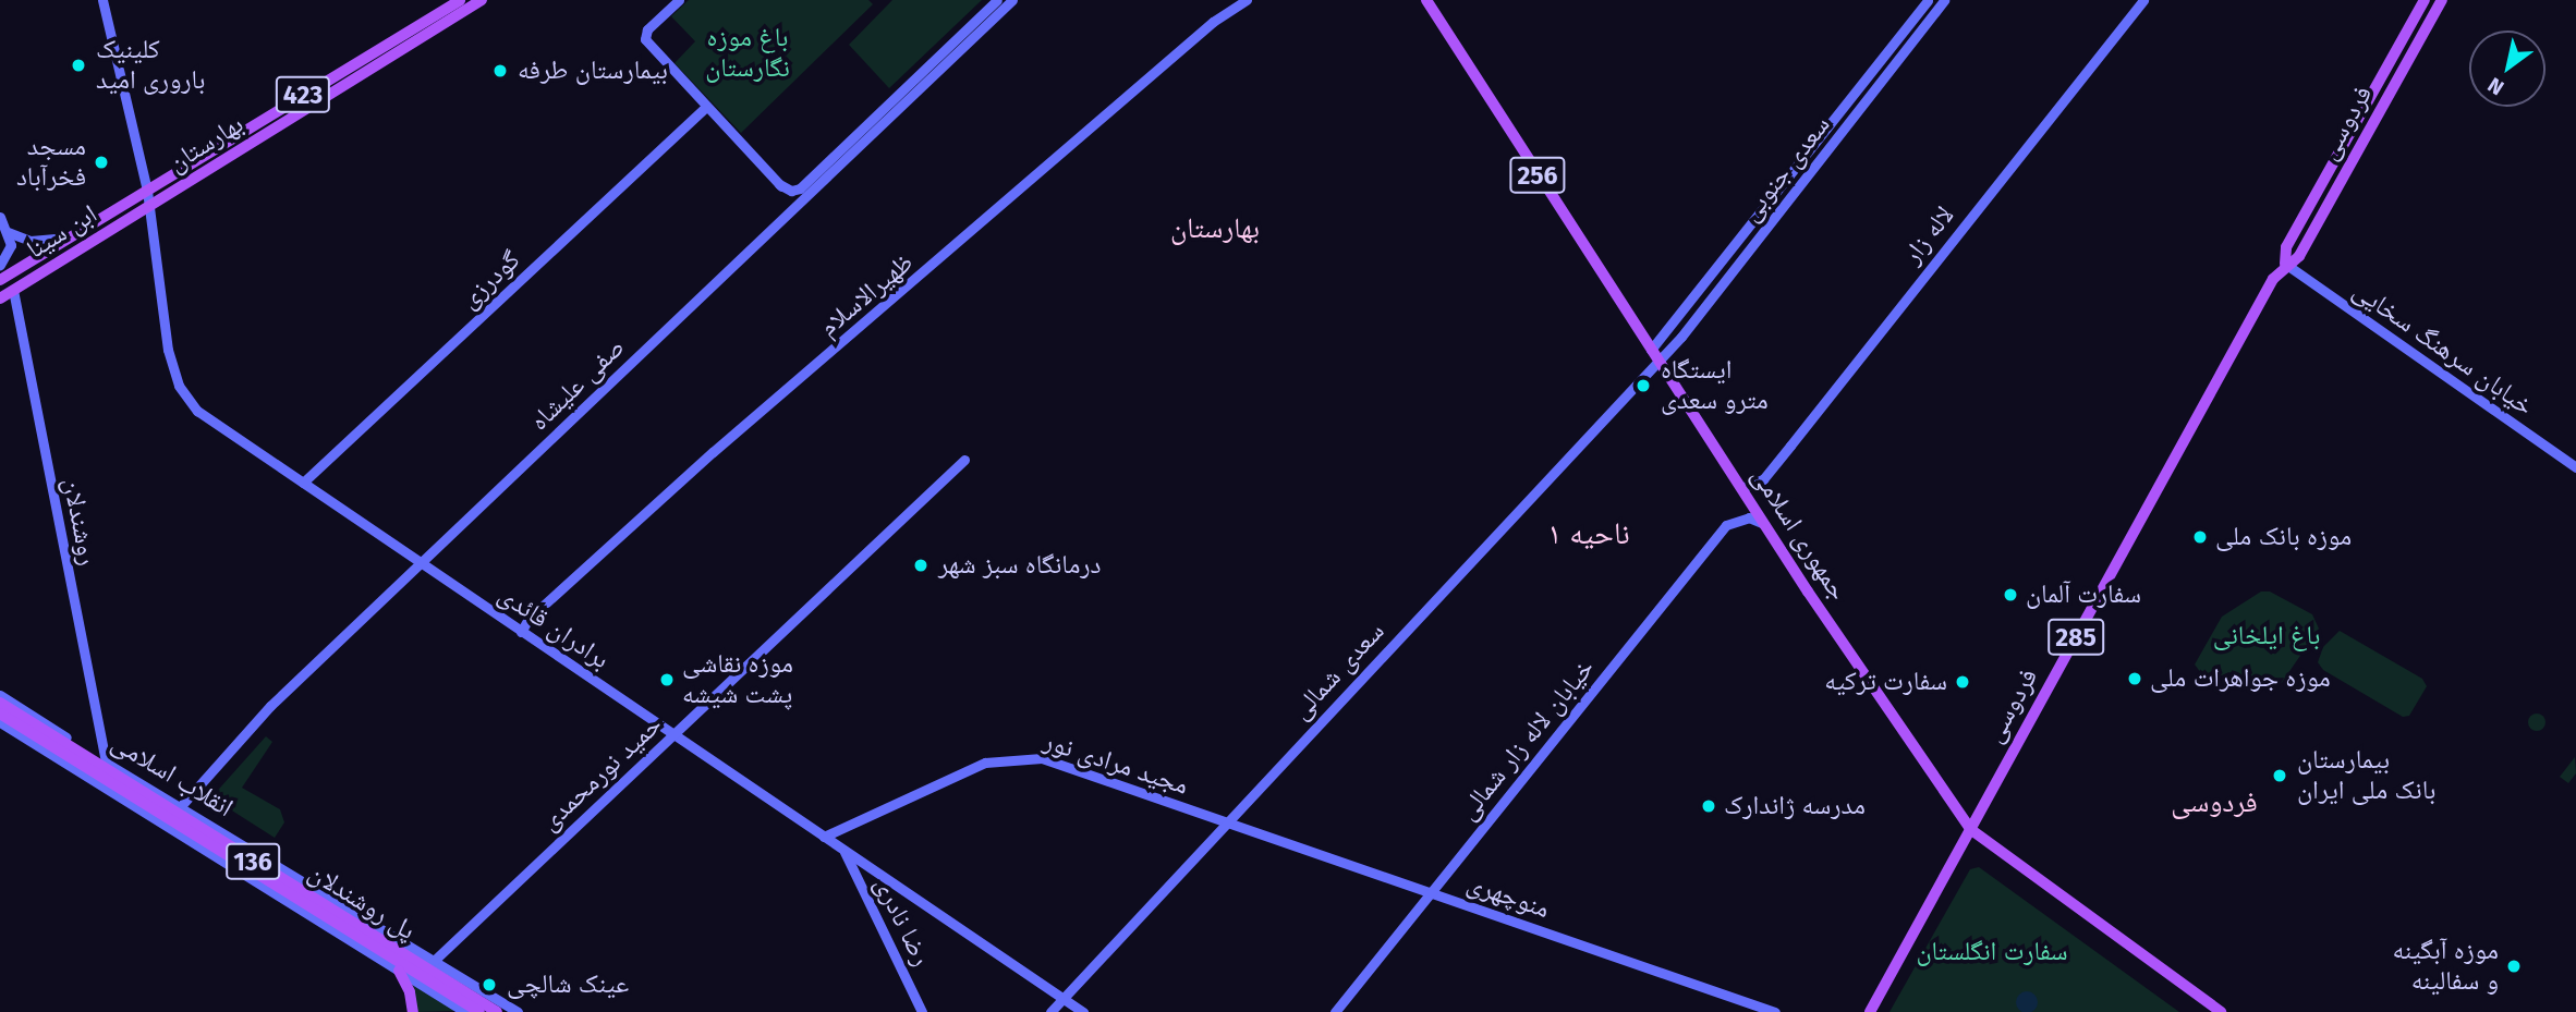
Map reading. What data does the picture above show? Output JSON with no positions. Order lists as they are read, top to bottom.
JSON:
{
  "streets": {
    "main road": [
      "423",
      "فردوسی",
      "بهارستان",
      "سعدی جنوبی",
      "256",
      "ابن سینا",
      "لاله زار",
      "گودرزی",
      "ظهیرالاسلام",
      "خیابان سرهنگ سخایی",
      "صفی علیشاه",
      "روشندلان",
      "جمهوری اسلامی",
      "برادران قائدی",
      "285",
      "سعدی شمالی",
      "خیابان لاله زار شمالی",
      "مجید مرادی نور",
      "حمید نورمحمدی",
      "انقلاب اسلامی",
      "136",
      "منوچهری",
      "پل روشندلان",
      "رضا نادری"
    ]
  },
  "crossings": [
    ["فردوسی", "خیابان سرهنگ سخایی"],
    ["فردوسی", "جمهوری اسلامی"],
    ["بهارستان", "ابن سینا"],
    ["بهارستان", "برادران قائدی"],
    ["سعدی جنوبی", "جمهوری اسلامی"],
    ["سعدی جنوبی", "سعدی شمالی"],
    ["ابن سینا", "روشندلان"],
    ["ابن سینا", "برادران قائدی"],
    ["لاله زار", "جمهوری اسلامی"],
    ["گودرزی", "برادران قائدی"],
    ["ظهیرالاسلام", "برادران قائدی"],
    ["صفی علیشاه", "برادران قائدی"],
    ["صفی علیشاه", "انقلاب اسلامی"],
    ["روشندلان", "انقلاب اسلامی"],
    ["جمهوری اسلامی", "سعدی شمالی"],
    ["جمهوری اسلامی", "خیابان لاله زار شمالی"],
    ["برادران قائدی", "سعدی شمالی"],
    ["برادران قائدی", "مجید مرادی نور"],
    ["برادران قائدی", "حمید نورمحمدی"],
    ["برادران قائدی", "رضا نادری"],
    ["سعدی شمالی", "مجید مرادی نور"],
    ["سعدی شمالی", "منوچهری"],
    ["خیابان لاله زار شمالی", "منوچهری"],
    ["مجید مرادی نور", "منوچهری"],
    ["حمید نورمحمدی", "انقلاب اسلامی"],
    ["انقلاب اسلامی", "پل روشندلان"]
  ],
  "districts": ["بهارستان", "ناحیه ۱", "فردوسی"],
  "parks": ["باغ موزه نگارستان", "باغ ایلخانی", "سفارت انگلستان"],
  "places": [
    "کلینیک باروری امید",
    "بیمارستان طرفه",
    "مسجد فخرآباد",
    "ایستگاه مترو سعدی",
    "موزه بانک ملی",
    "درمانگاه سبز شهر",
    "سفارت آلمان",
    "موزه جواهرات ملی",
    "موزه نقاشی پشت شیشه",
    "سفارت ترکیه",
    "بیمارستان بانک ملی ایران",
    "مدرسه ژاندارک",
    "موزه آبگینه و سفالینه",
    "عينک شالچی"
  ],
  "north": "bottom left"
}
